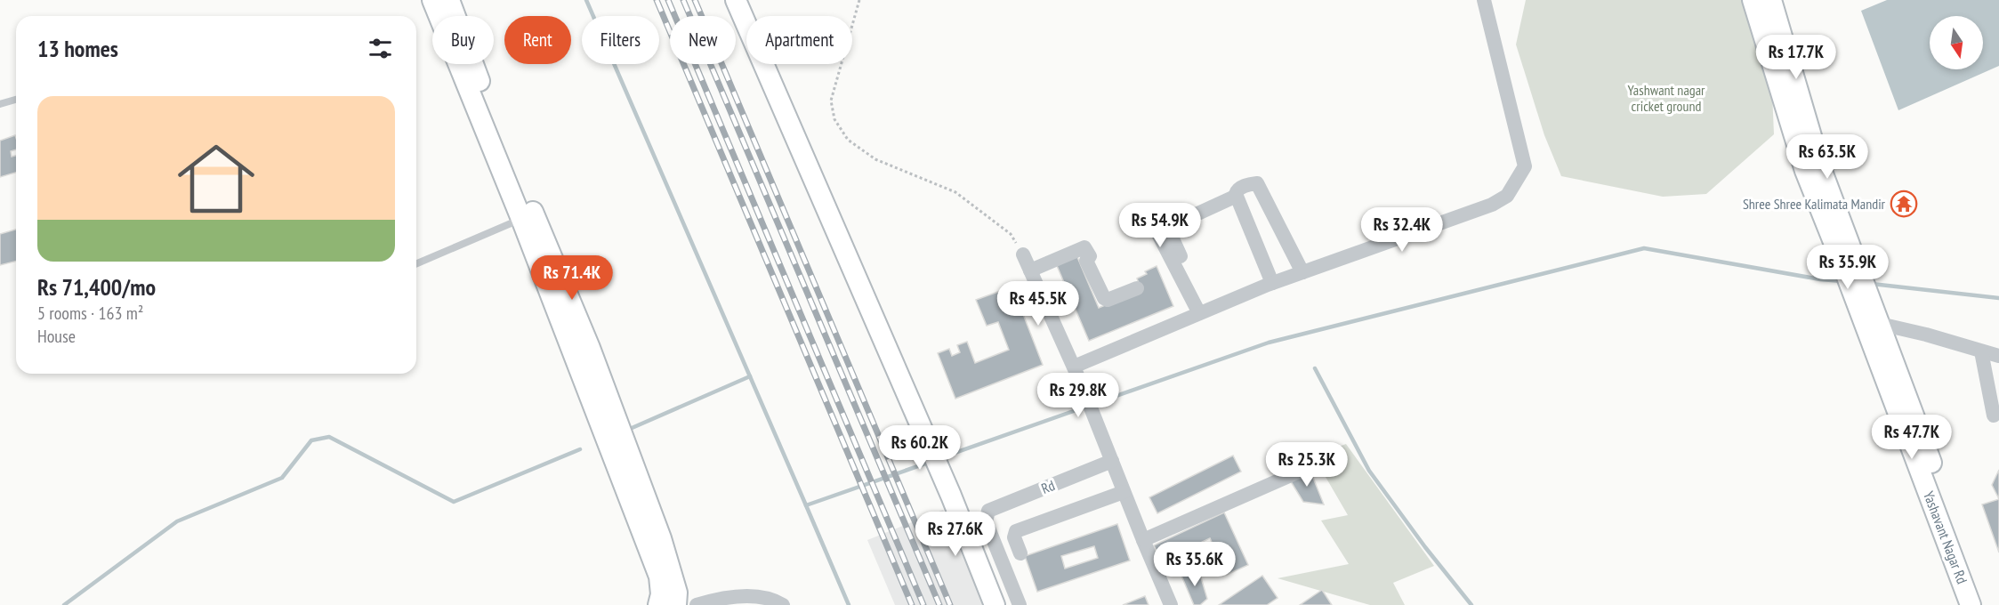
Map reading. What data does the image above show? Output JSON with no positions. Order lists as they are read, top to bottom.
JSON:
{
  "streets": {
    "street": ["Rd", "Yashavant Nagar Rd"]
  },
  "parks": ["Yashwant nagar cricket ground"],
  "places": {
    "temple": ["Shree Shree Kalimata Mandir"]
  },
  "north": "bottom",
  "page": {
    "chip": [
      "Buy",
      "Rent",
      "Filters",
      "New",
      "Apartment"
    ],
    "heading": "13 homes",
    "price": [
      "Rs 17.7K",
      "Rs 63.5K",
      "Rs 54.9K",
      "Rs 32.4K",
      "Rs 35.9K",
      "Rs 71.4K",
      "Rs 45.5K",
      "Rs 29.8K",
      "Rs 47.7K",
      "Rs 60.2K",
      "Rs 25.3K",
      "Rs 27.6K",
      "Rs 35.6K"
    ],
    "list": [
      {
        "name": "Rs 71,400/mo",
        "note": "5 rooms · 163 m² · House"
      }
    ]
  }
}
